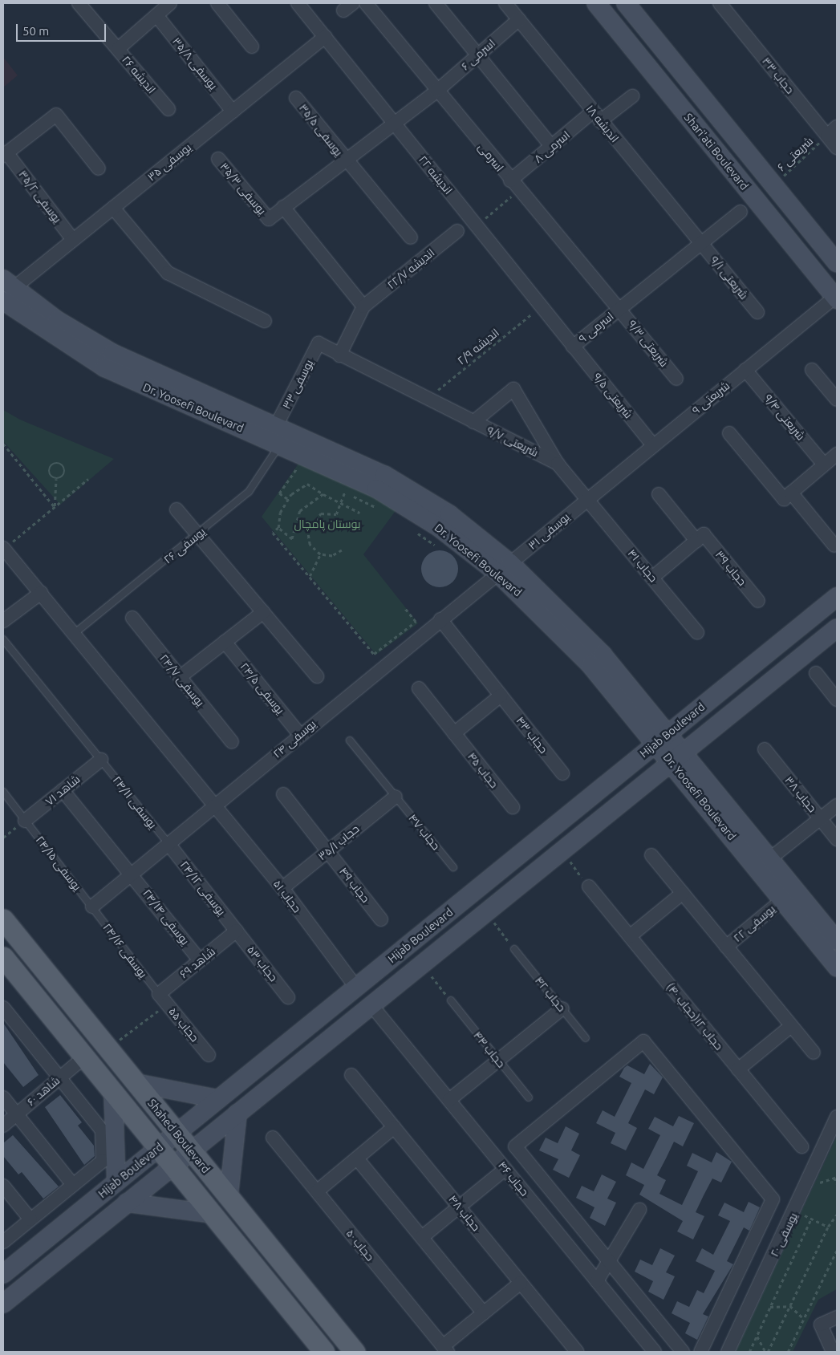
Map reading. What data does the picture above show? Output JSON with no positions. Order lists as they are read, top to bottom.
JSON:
{
  "streets": {
    "main road": [
      "Shari'ati Boulevard",
      "Dr. Yoosefi Boulevard",
      "Hijab Boulevard",
      "Shahed Boulevard"
    ],
    "street": [
      "اسرمی ۶",
      "یوسفی ۳۵/۸",
      "اندیشه ۲۶",
      "حجاب ۳۳",
      "اندیشه ۱۸",
      "یوسفی ۳۵/۵",
      "اسرمی ۸",
      "اسرمی",
      "یوسفی ۳۵",
      "اندیشه ۲۲",
      "یوسفی ۳۵/۳",
      "یوسفی ۳۵/۲",
      "اندیشه ۲۲/۷",
      "شریعتی ۹/۱",
      "اسرمی ۹",
      "شریعتی ۹/۳",
      "یوسفی ۳۳",
      "شریعتی ۹/۵",
      "شریعتی ۹",
      "شریعتی ۹/۴",
      "شریعتی ۹/۷",
      "یوسفی ۳۱",
      "حجاب ۴۱",
      "حجاب ۳۹",
      "یوسفی ۲۴/۷",
      "یوسفی ۲۴/۵",
      "حجاب ۴۳",
      "یوسفی ۲۴",
      "حجاب ۴۵",
      "شاهد ۷۱",
      "حجاب ۳۸",
      "حجاب ۳۵/۱",
      "حجاب ۴۹",
      "یوسفی ۲۴/۱۲",
      "حجاب ۵۱",
      "یوسفی ۲۴/۱۴",
      "یوسفی ۲۲",
      "شاهد ۶۹",
      "حجاب ۵۳",
      "حجاب ۱۲(حجاب ۴۰)",
      "حجاب ۵۵",
      "شاهد ۶۰",
      "حجاب ۴۶",
      "حجاب ۴۸",
      "یوسفی ۲۰",
      "حجاب ۵۰"
    ],
    "lane": [
      "یوسفی ۲۶",
      "یوسفی ۲۴/۱۱",
      "حجاب ۴۷",
      "یوسفی ۲۴/۱۵",
      "یوسفی ۲۴/۱۶",
      "حجاب ۴۲",
      "حجاب ۴۴"
    ],
    "path": ["شریعتی ۶", "اندیشه ۲/۹"]
  },
  "crossings": [
    ["اسرمی ۶", "اندیشه ۱۸"],
    ["اسرمی ۶", "یوسفی ۳۵/۵"],
    ["اسرمی ۶", "اسرمی"],
    ["اسرمی ۶", "اندیشه ۲۲"],
    ["اسرمی ۶", "یوسفی ۳۵/۳"],
    ["یوسفی ۳۵/۸", "یوسفی ۳۵"],
    ["حجاب ۳۳", "شریعتی ۶"],
    ["اندیشه ۱۸", "اسرمی ۸"],
    ["اندیشه ۱۸", "شریعتی ۹/۱"],
    ["اندیشه ۱۸", "اسرمی ۹"],
    ["اسرمی ۸", "اسرمی"],
    ["Shari'ati Boulevard", "شریعتی ۶"],
    ["Shari'ati Boulevard", "شریعتی ۹"],
    ["اسرمی", "اسرمی ۹"],
    ["اسرمی", "شریعتی ۹/۳"],
    ["یوسفی ۳۵", "اندیشه ۲۲"],
    ["یوسفی ۳۵", "یوسفی ۳۵/۲"],
    ["یوسفی ۳۵", "Dr. Yoosefi Boulevard"],
    ["اندیشه ۲۲", "اسرمی ۹"],
    ["اندیشه ۲۲", "اندیشه ۲/۹"],
    ["اندیشه ۲۲", "شریعتی ۹/۵"],
    ["شریعتی ۹/۱", "اسرمی ۹"],
    ["اسرمی ۹", "شریعتی ۹/۳"],
    ["اسرمی ۹", "شریعتی ۹/۵"],
    ["اندیشه ۲/۹", "شریعتی ۹/۷"],
    ["یوسفی ۳۳", "Dr. Yoosefi Boulevard"],
    ["یوسفی ۳۳", "شریعتی ۹/۷"],
    ["شریعتی ۹/۵", "شریعتی ۹"],
    ["شریعتی ۹", "شریعتی ۹/۴"],
    ["شریعتی ۹", "شریعتی ۹/۷"],
    ["شریعتی ۹", "یوسفی ۳۱"],
    ["شریعتی ۹", "حجاب ۴۱"],
    ["Dr. Yoosefi Boulevard", "یوسفی ۳۱"],
    ["Dr. Yoosefi Boulevard", "یوسفی ۲۶"],
    ["Dr. Yoosefi Boulevard", "Hijab Boulevard"],
    ["Dr. Yoosefi Boulevard", "یوسفی ۲۴"],
    ["Dr. Yoosefi Boulevard", "یوسفی ۲۲"],
    ["شریعتی ۹/۷", "یوسفی ۳۱"],
    ["شریعتی ۹/۷", "حجاب ۴۱"],
    ["یوسفی ۳۱", "حجاب ۴۱"],
    ["یوسفی ۳۱", "یوسفی ۲۴"],
    ["یوسفی ۲۶", "حجاب ۵۱"],
    ["یوسفی ۲۴/۵", "یوسفی ۲۴"],
    ["Hijab Boulevard", "حجاب ۵۱"],
    ["Hijab Boulevard", "Shahed Boulevard"],
    ["Hijab Boulevard", "حجاب ۴۶"],
    ["حجاب ۴۳", "یوسفی ۲۴"],
    ["یوسفی ۲۴", "یوسفی ۲۴/۱۱"],
    ["یوسفی ۲۴", "یوسفی ۲۴/۱۵"],
    ["یوسفی ۲۴", "یوسفی ۲۴/۱۲"],
    ["یوسفی ۲۴", "حجاب ۵۱"],
    ["یوسفی ۲۴", "یوسفی ۲۴/۱۴"],
    ["یوسفی ۲۴", "یوسفی ۲۴/۱۶"],
    ["شاهد ۷۱", "یوسفی ۲۴/۱۱"],
    ["شاهد ۷۱", "یوسفی ۲۴/۱۵"],
    ["شاهد ۷۱", "یوسفی ۲۴/۱۴"],
    ["یوسفی ۲۴/۱۱", "یوسفی ۲۴/۱۲"],
    ["حجاب ۴۷", "حجاب ۳۵/۱"],
    ["حجاب ۳۵/۱", "حجاب ۴۹"],
    ["حجاب ۳۵/۱", "حجاب ۵۱"],
    ["یوسفی ۲۴/۱۵", "یوسفی ۲۴/۱۶"],
    ["یوسفی ۲۴/۱۲", "شاهد ۶۹"],
    ["یوسفی ۲۴/۱۲", "حجاب ۵۳"],
    ["یوسفی ۲۴/۱۴", "شاهد ۶۹"],
    ["یوسفی ۲۴/۱۶", "شاهد ۶۹"],
    ["یوسفی ۲۴/۱۶", "حجاب ۵۵"],
    ["شاهد ۶۹", "حجاب ۵۳"],
    ["شاهد ۶۹", "حجاب ۵۵"]
  ],
  "parks": ["بوستان پامچال"],
  "scale_bar": "50 m"
}
